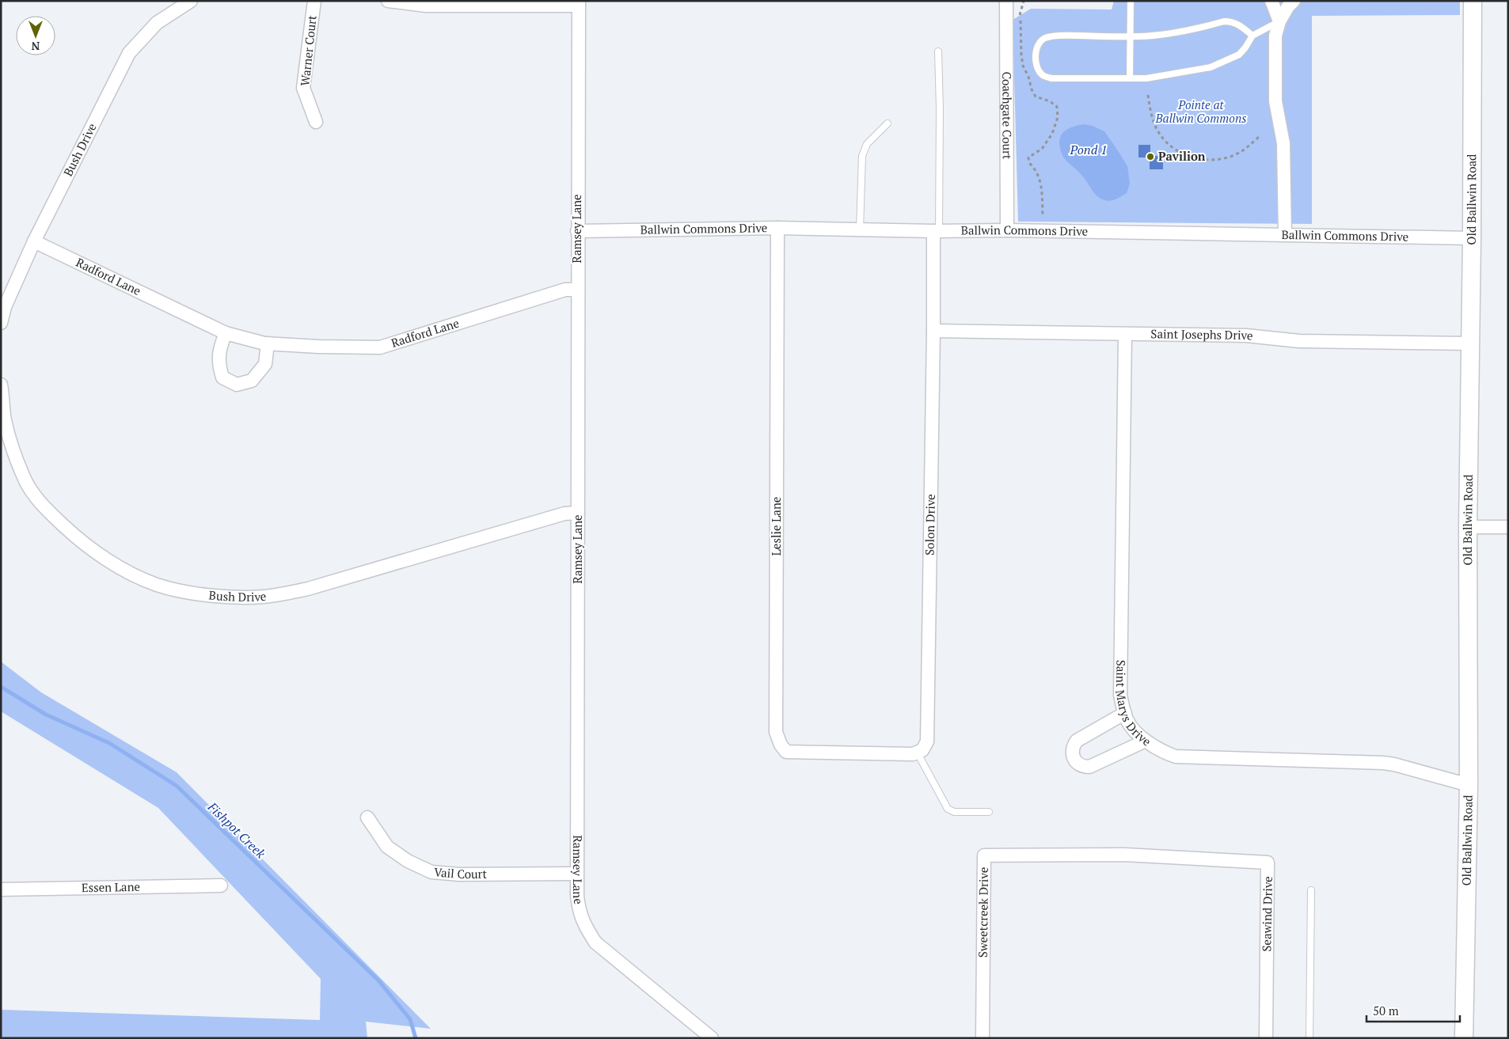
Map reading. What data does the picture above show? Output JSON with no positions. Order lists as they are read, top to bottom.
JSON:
{
  "streets": {
    "street": [
      "Warner Court",
      "Coachgate Court",
      "Bush Drive",
      "Old Ballwin Road",
      "Ramsey Lane",
      "Ballwin Commons Drive",
      "Radford Lane",
      "Saint Josephs Drive",
      "Solon Drive",
      "Leslie Lane",
      "Saint Marys Drive",
      "Vail Court",
      "Essen Lane",
      "Sweetcreek Drive",
      "Seawind Drive"
    ]
  },
  "crossings": [
    ["Coachgate Court", "Ballwin Commons Drive"],
    ["Bush Drive", "Ramsey Lane"],
    ["Bush Drive", "Radford Lane"],
    ["Old Ballwin Road", "Ballwin Commons Drive"],
    ["Old Ballwin Road", "Saint Josephs Drive"],
    ["Old Ballwin Road", "Saint Marys Drive"],
    ["Ramsey Lane", "Ballwin Commons Drive"],
    ["Ramsey Lane", "Radford Lane"],
    ["Ramsey Lane", "Vail Court"],
    ["Ballwin Commons Drive", "Solon Drive"],
    ["Ballwin Commons Drive", "Leslie Lane"],
    ["Saint Josephs Drive", "Solon Drive"],
    ["Saint Josephs Drive", "Saint Marys Drive"],
    ["Solon Drive", "Leslie Lane"],
    ["Sweetcreek Drive", "Seawind Drive"]
  ],
  "water": ["Pond 1", "Fishpot Creek"],
  "parks": ["Pointe at Ballwin Commons"],
  "places": ["Pavilion"],
  "scale_bar": "50 m",
  "north": "bottom"
}
